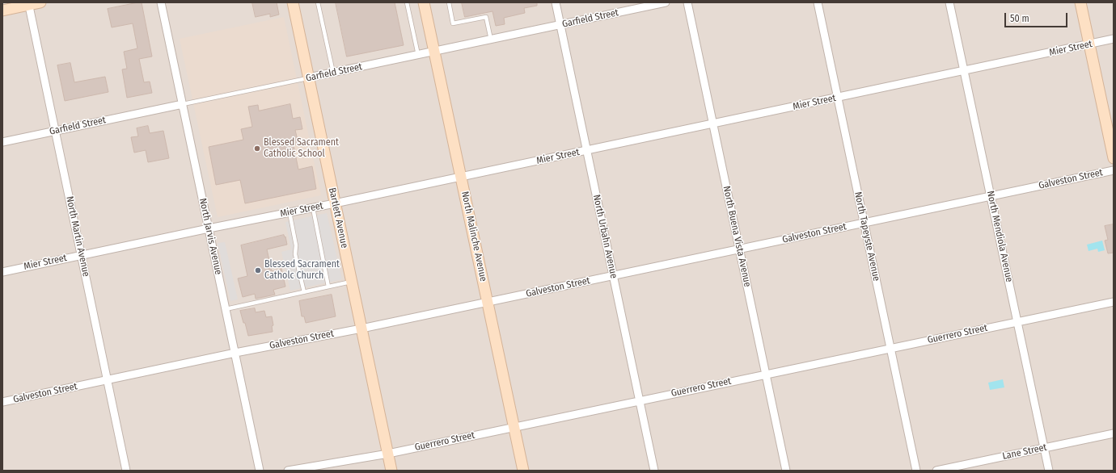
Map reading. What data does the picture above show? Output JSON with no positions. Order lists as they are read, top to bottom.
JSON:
{
  "streets": {
    "main road": ["Bartlett Avenue", "North Malinche Avenue"],
    "street": [
      "Garfield Street",
      "Mier Street",
      "Galveston Street",
      "North Martin Avenue",
      "North Jarvis Avenue",
      "North Urbahn Avenue",
      "North Buena Vista Avenue",
      "North Tapeyste Avenue",
      "North Mendiola Avenue",
      "Guerrero Street",
      "Lane Street"
    ]
  },
  "crossings": [
    ["Garfield Street", "Bartlett Avenue"],
    ["Garfield Street", "North Martin Avenue"],
    ["Garfield Street", "North Jarvis Avenue"],
    ["Garfield Street", "North Malinche Avenue"],
    ["Garfield Street", "North Urbahn Avenue"],
    ["Mier Street", "Bartlett Avenue"],
    ["Mier Street", "North Martin Avenue"],
    ["Mier Street", "North Jarvis Avenue"],
    ["Mier Street", "North Malinche Avenue"],
    ["Mier Street", "North Urbahn Avenue"],
    ["Mier Street", "North Buena Vista Avenue"],
    ["Mier Street", "North Tapeyste Avenue"],
    ["Mier Street", "North Mendiola Avenue"],
    ["Galveston Street", "Bartlett Avenue"],
    ["Galveston Street", "North Martin Avenue"],
    ["Galveston Street", "North Jarvis Avenue"],
    ["Galveston Street", "North Malinche Avenue"],
    ["Galveston Street", "North Urbahn Avenue"],
    ["Galveston Street", "North Buena Vista Avenue"],
    ["Galveston Street", "North Tapeyste Avenue"],
    ["Galveston Street", "North Mendiola Avenue"],
    ["Bartlett Avenue", "Guerrero Street"],
    ["North Malinche Avenue", "Guerrero Street"],
    ["North Urbahn Avenue", "Guerrero Street"],
    ["North Buena Vista Avenue", "Guerrero Street"],
    ["North Tapeyste Avenue", "Guerrero Street"],
    ["North Mendiola Avenue", "Guerrero Street"],
    ["North Mendiola Avenue", "Lane Street"]
  ],
  "places": ["Blessed Sacrament Catholic School", "Blessed Sacrament Catholc Church"],
  "scale_bar": "50 m"
}
